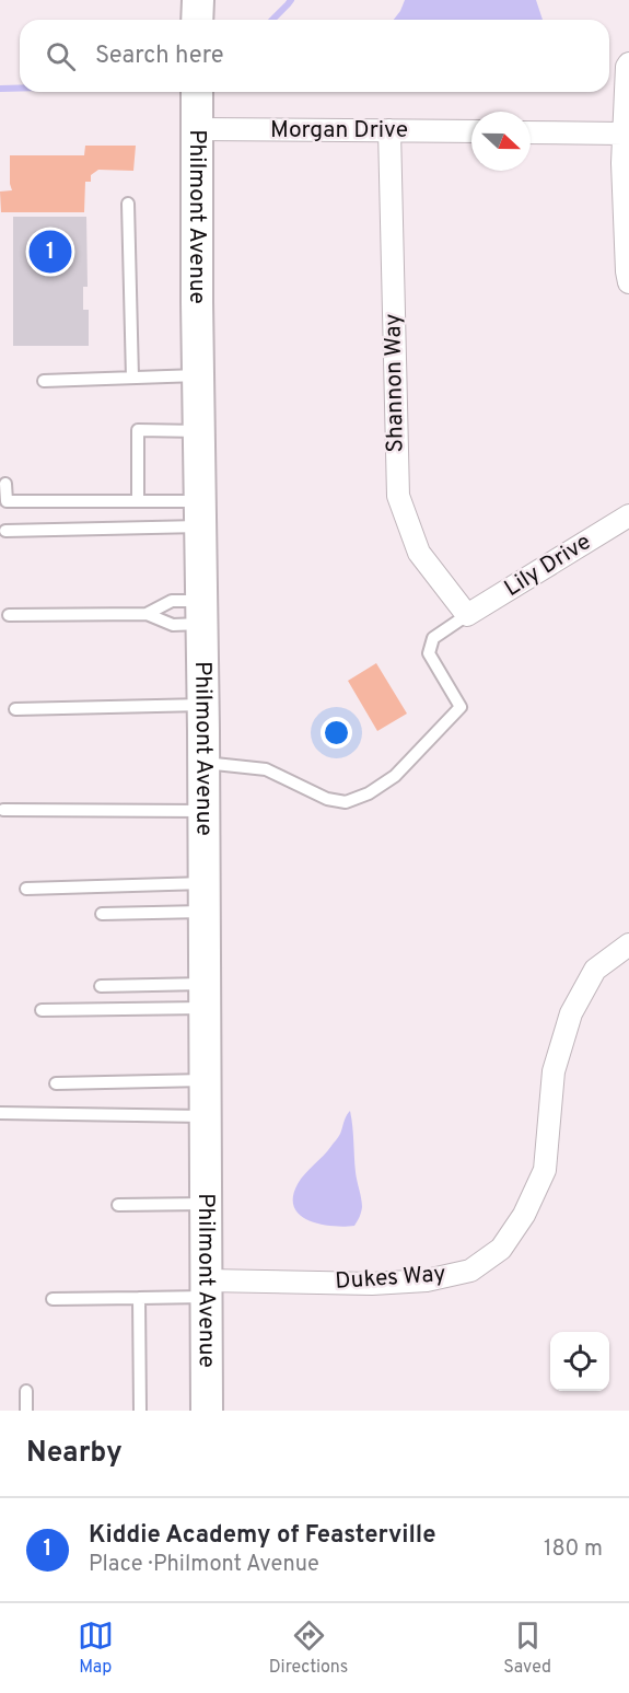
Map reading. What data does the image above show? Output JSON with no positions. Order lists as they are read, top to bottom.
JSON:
{
  "streets": {
    "main road": ["Philmont Avenue"],
    "street": [
      "Morgan Drive",
      "Shannon Way",
      "Lily Drive",
      "Dukes Way"
    ]
  },
  "crossings": [
    ["Morgan Drive", "Philmont Avenue"],
    ["Morgan Drive", "Shannon Way"],
    ["Philmont Avenue", "Dukes Way"],
    ["Shannon Way", "Lily Drive"]
  ],
  "north": "right",
  "page": {
    "search": "Search here",
    "pins": "1",
    "heading": "Nearby",
    "list": [
      {
        "mark": "1",
        "name": "Kiddie Academy of Feasterville",
        "note": "Place · Philmont Avenue",
        "value": "180 m"
      }
    ],
    "nav": ["Map", "Directions", "Saved"]
  }
}
